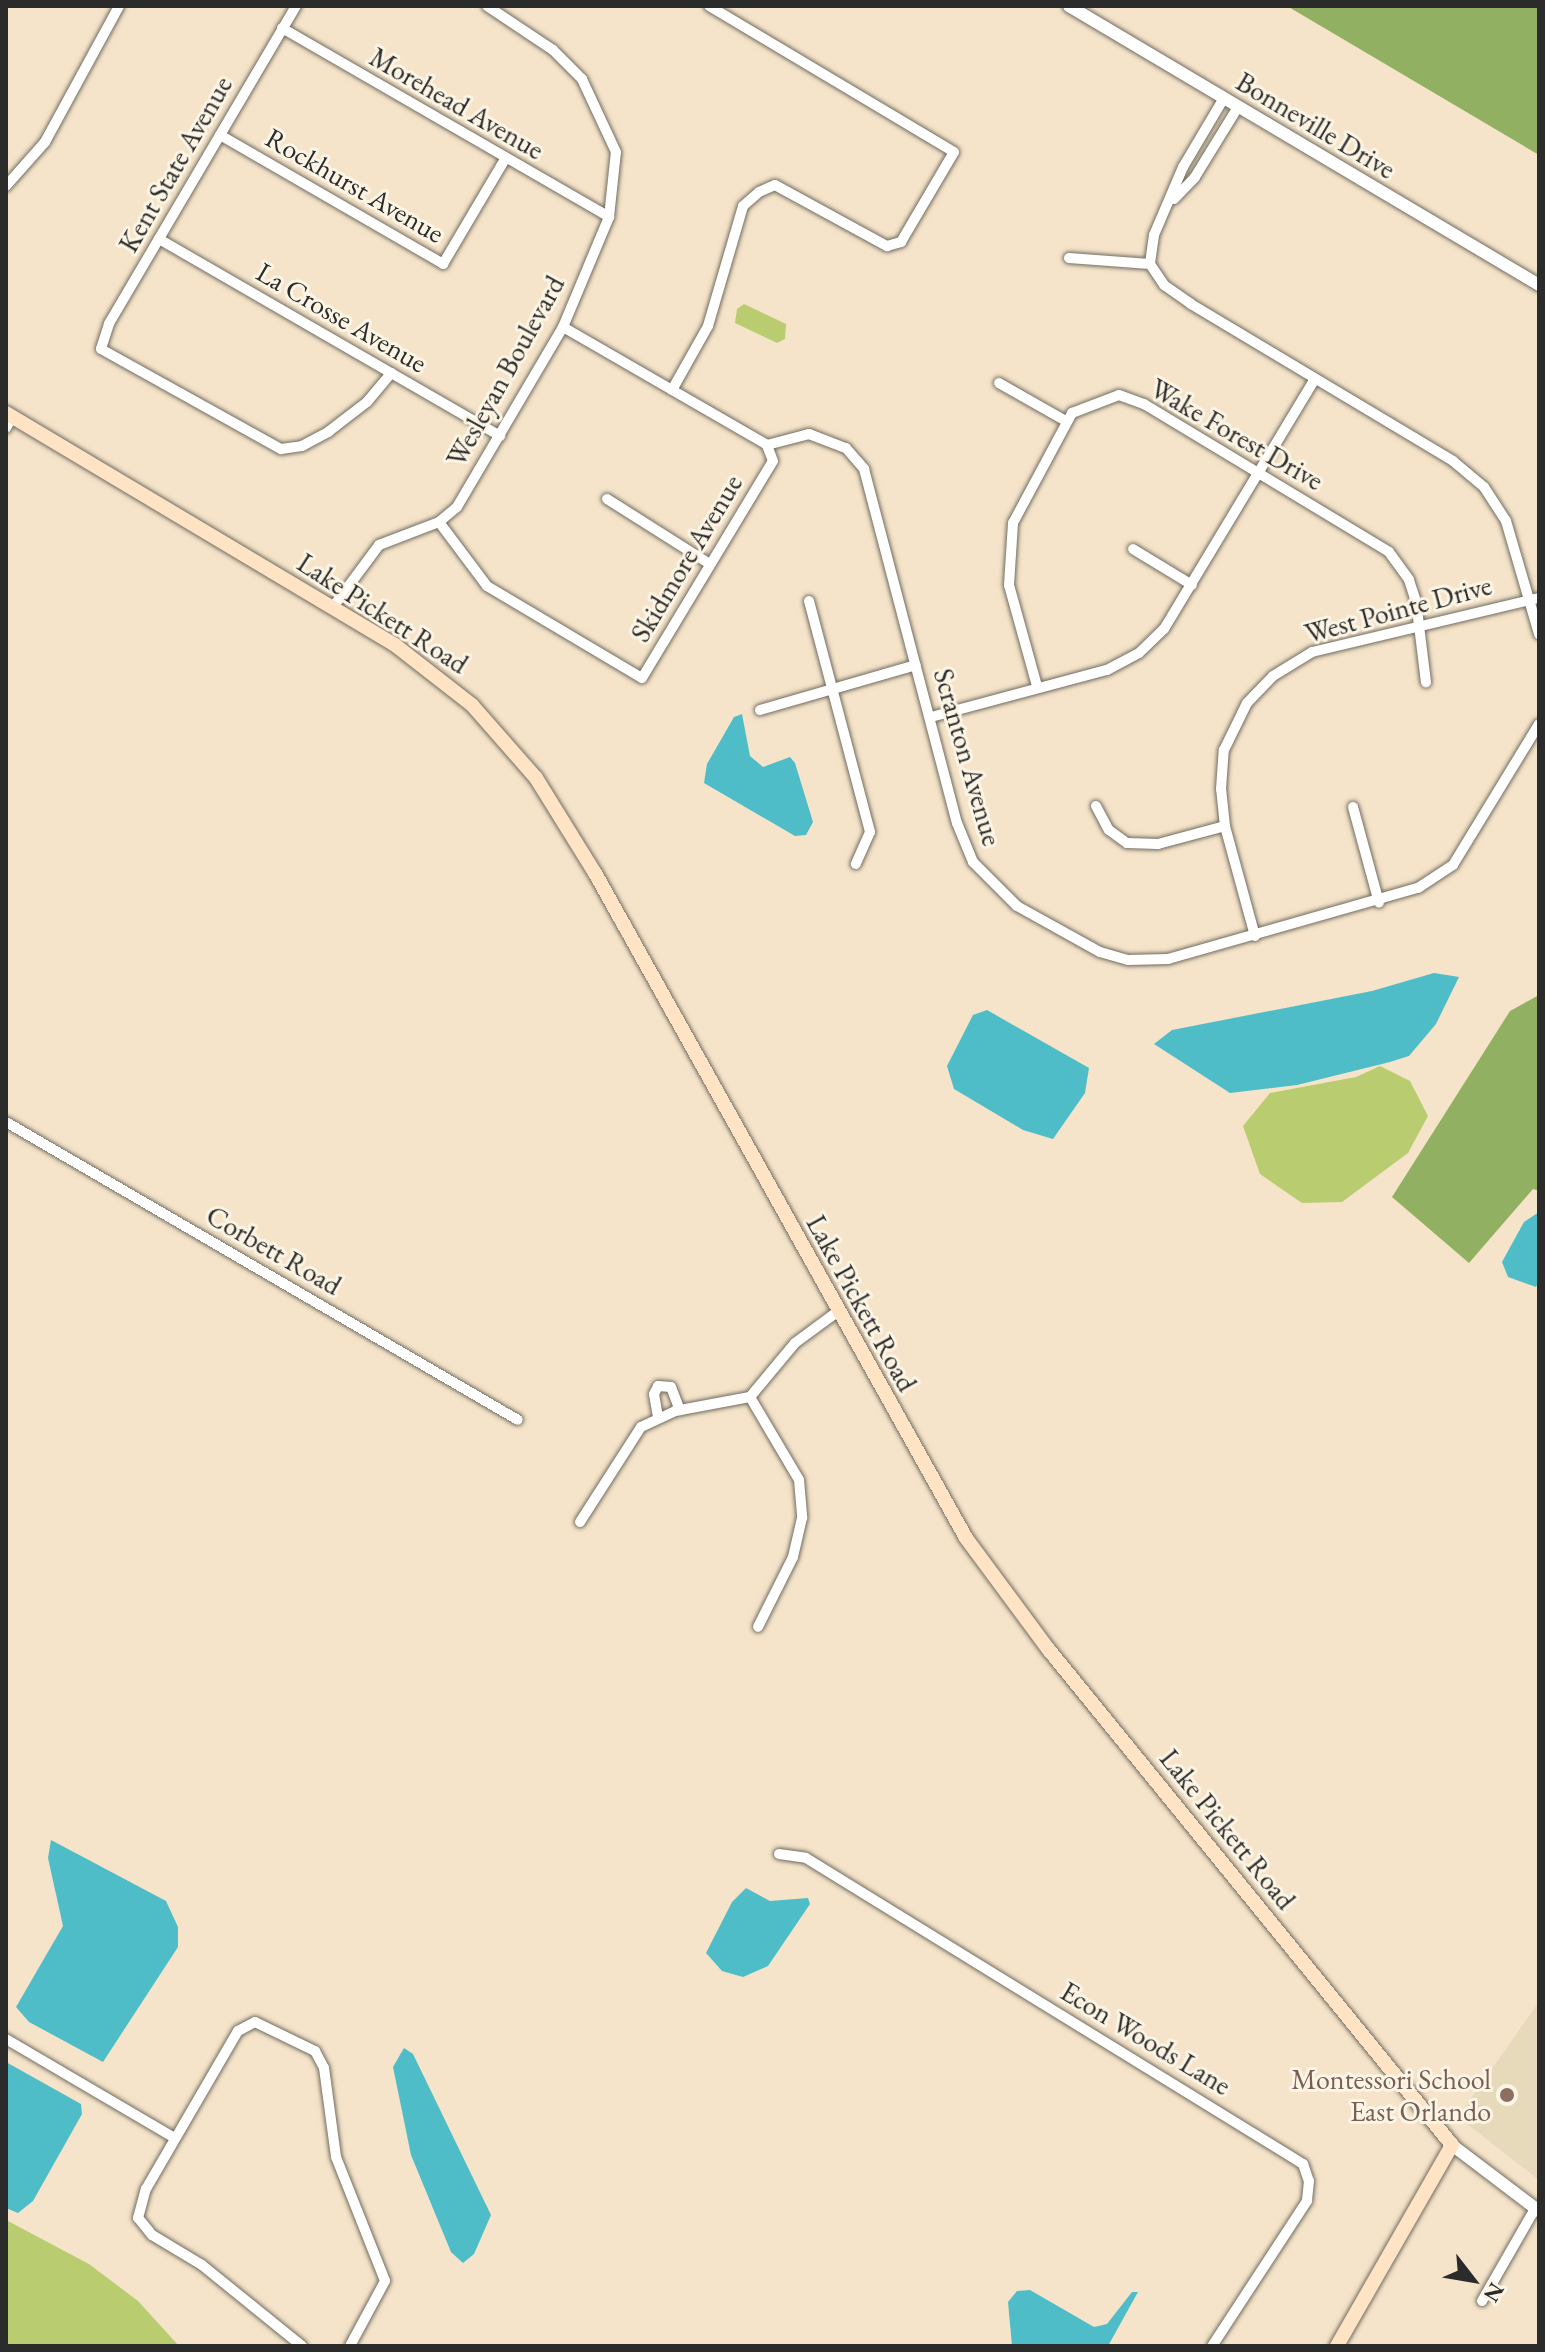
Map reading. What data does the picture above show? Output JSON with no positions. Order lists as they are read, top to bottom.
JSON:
{
  "streets": {
    "main road": ["Lake Pickett Road"],
    "street": [
      "Morehead Avenue",
      "Bonneville Drive",
      "Kent State Avenue",
      "Rockhurst Avenue",
      "La Crosse Avenue",
      "Wesleyan Boulevard",
      "Wake Forest Drive",
      "Skidmore Avenue",
      "West Pointe Drive",
      "Scranton Avenue",
      "Corbett Road",
      "Econ Woods Lane"
    ]
  },
  "crossings": [
    ["Morehead Avenue", "Kent State Avenue"],
    ["Morehead Avenue", "Rockhurst Avenue"],
    ["Morehead Avenue", "Wesleyan Boulevard"],
    ["Kent State Avenue", "Rockhurst Avenue"],
    ["Kent State Avenue", "La Crosse Avenue"],
    ["La Crosse Avenue", "Wesleyan Boulevard"],
    ["Wesleyan Boulevard", "Skidmore Avenue"],
    ["Wesleyan Boulevard", "Lake Pickett Road"],
    ["Wake Forest Drive", "West Pointe Drive"],
    ["Skidmore Avenue", "Scranton Avenue"],
    ["West Pointe Drive", "Scranton Avenue"]
  ],
  "places": ["Montessori School East Orlando"],
  "north": "bottom right"
}
